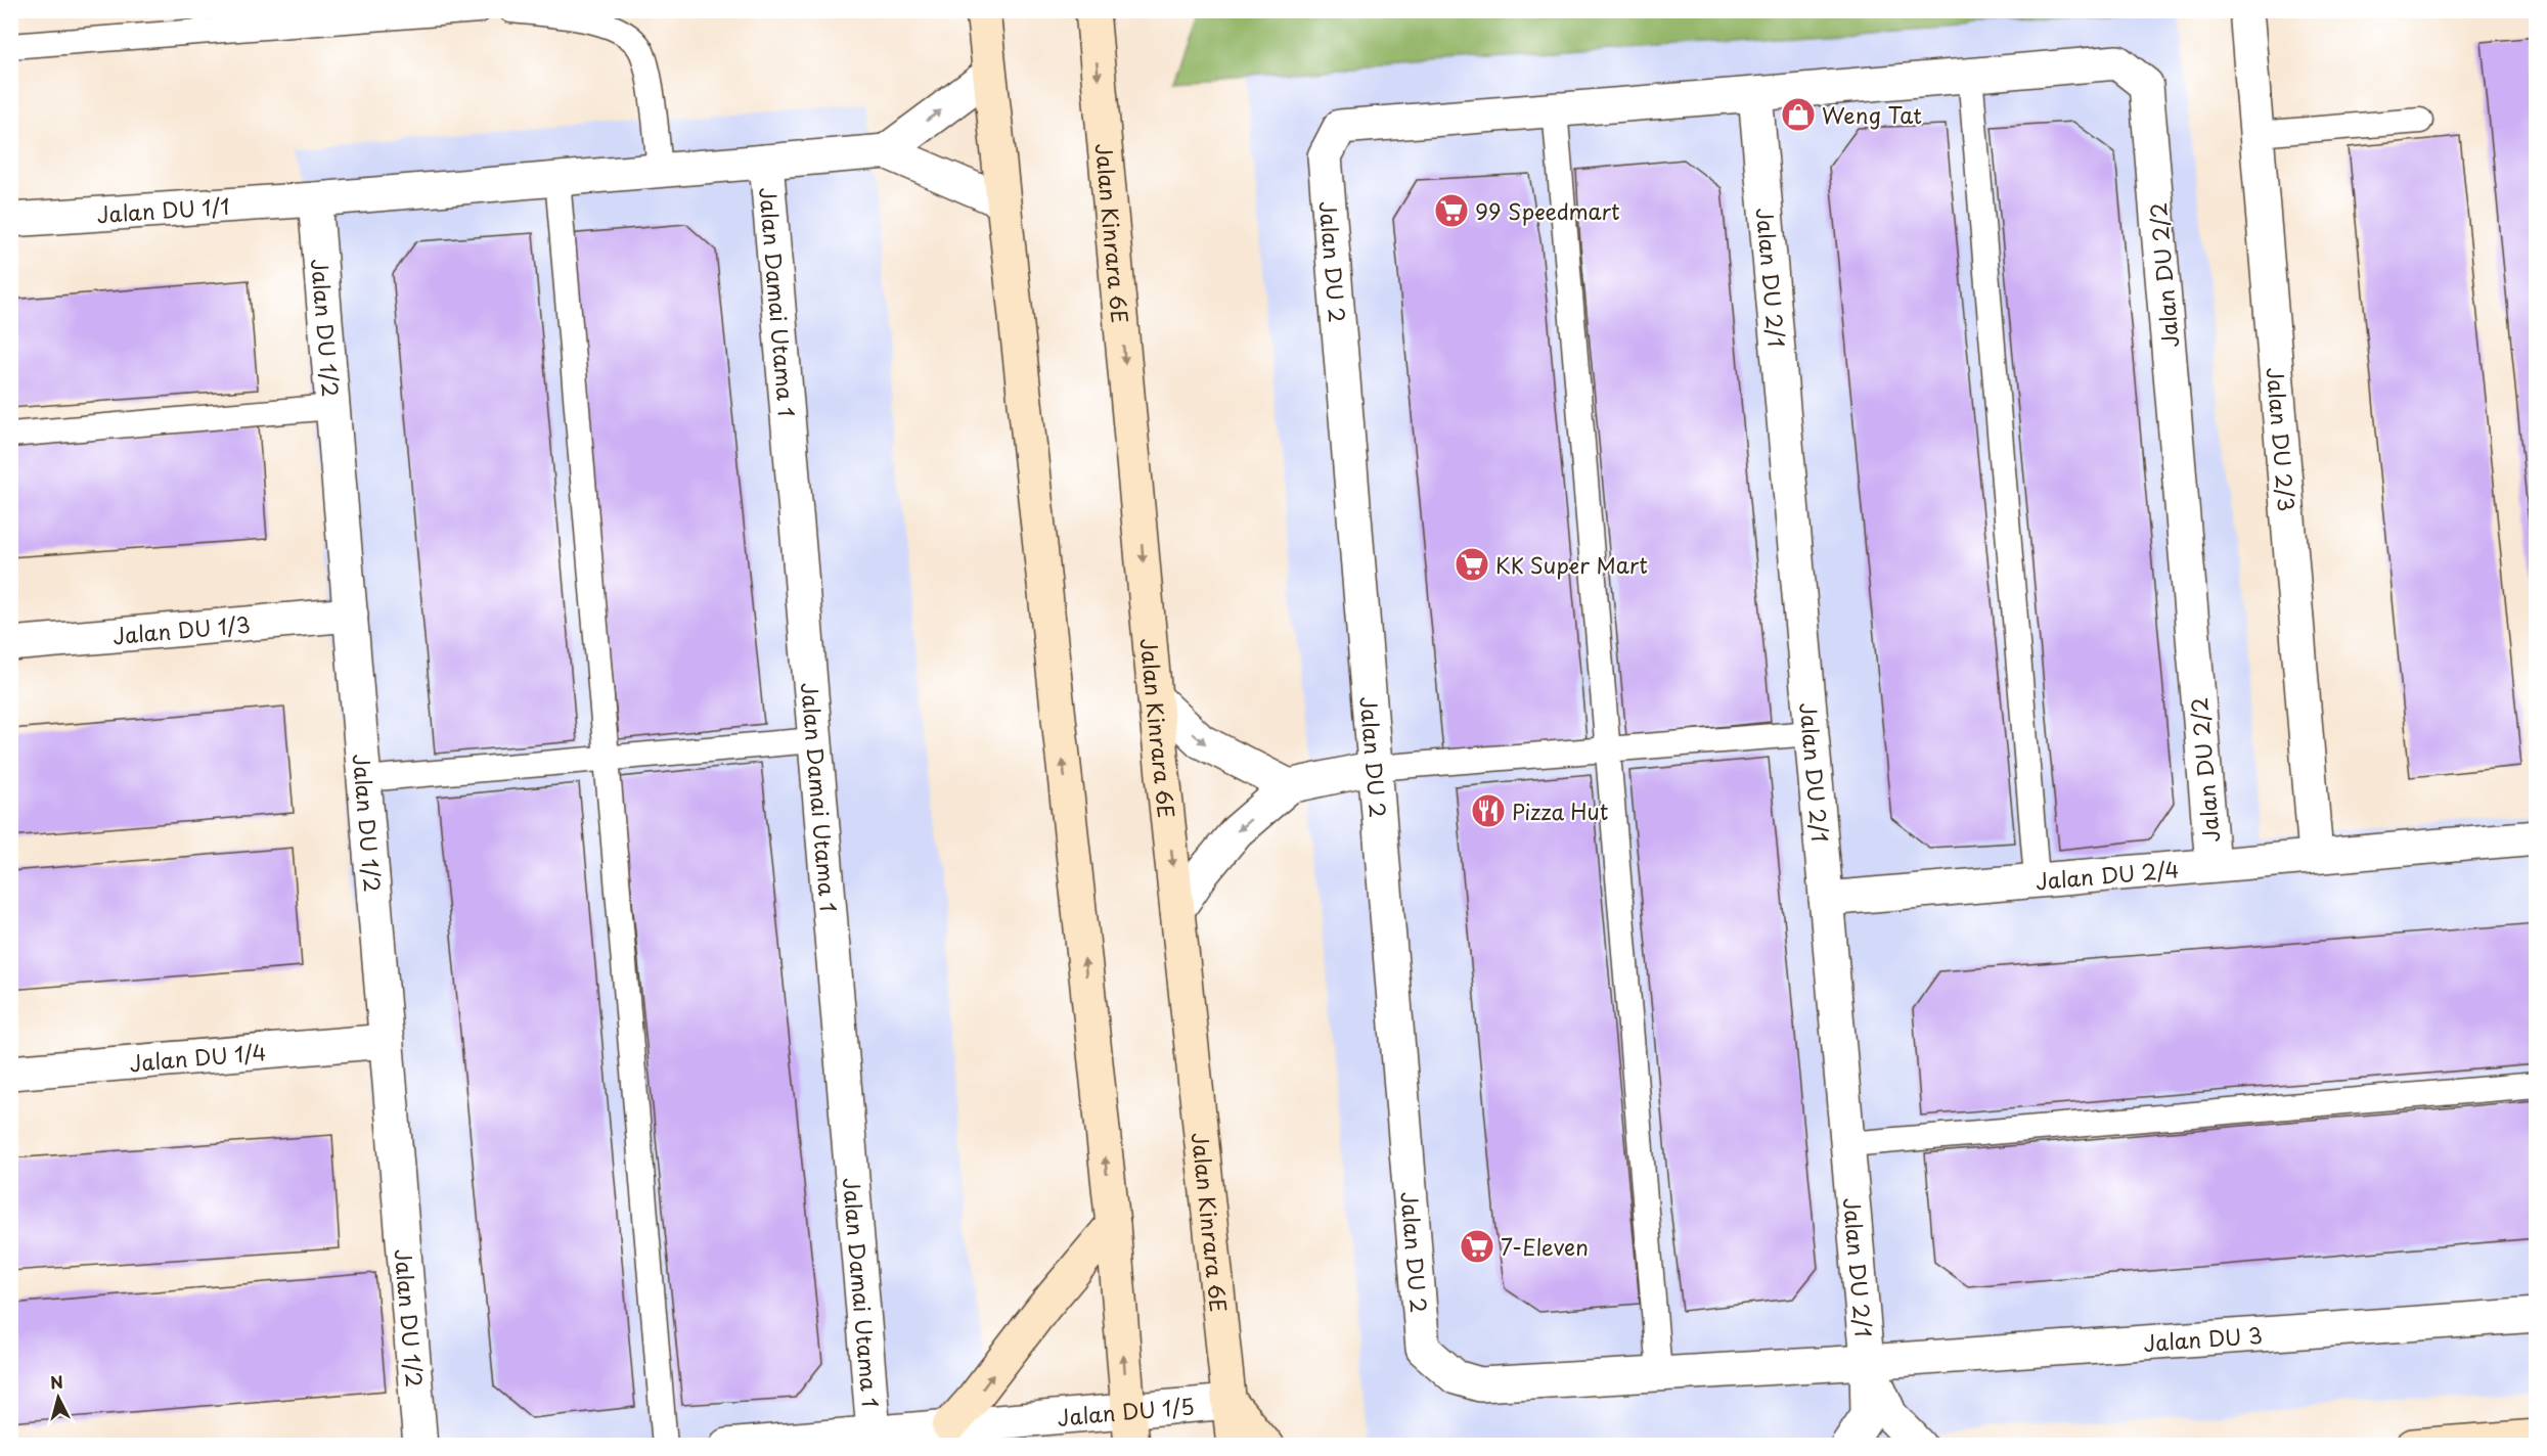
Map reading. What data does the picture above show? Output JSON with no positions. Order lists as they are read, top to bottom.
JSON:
{
  "streets": {
    "street": [
      "Jalan DU 1/1",
      "Jalan Kinrara 6E",
      "Jalan DU 2",
      "Jalan DU 2/2",
      "Jalan DU 2/1",
      "Jalan Damai Utama 1",
      "Jalan DU 1/2",
      "Jalan DU 2/3",
      "Jalan DU 1/3",
      "Jalan DU 2/4",
      "Jalan DU 1/4",
      "Jalan DU 3",
      "Jalan DU 1/5"
    ]
  },
  "crossings": [
    ["Jalan DU 1/1", "Jalan Damai Utama 1"],
    ["Jalan DU 1/1", "Jalan DU 1/2"],
    ["Jalan Kinrara 6E", "Jalan DU 1/5"],
    ["Jalan DU 2", "Jalan DU 2/2"],
    ["Jalan DU 2", "Jalan DU 2/1"],
    ["Jalan DU 2", "Jalan DU 3"],
    ["Jalan DU 2/2", "Jalan DU 2/1"],
    ["Jalan DU 2/2", "Jalan DU 2/4"],
    ["Jalan DU 2/1", "Jalan DU 2/4"],
    ["Jalan DU 2/1", "Jalan DU 3"],
    ["Jalan Damai Utama 1", "Jalan DU 1/2"],
    ["Jalan Damai Utama 1", "Jalan DU 1/5"],
    ["Jalan DU 1/2", "Jalan DU 1/3"],
    ["Jalan DU 1/2", "Jalan DU 1/4"],
    ["Jalan DU 2/3", "Jalan DU 2/4"]
  ],
  "places": {
    "shop": ["Weng Tat"],
    "supermarket": ["99 Speedmart", "KK Super Mart", "7-Eleven"],
    "restaurant": ["Pizza Hut"]
  },
  "north": "top"
}
